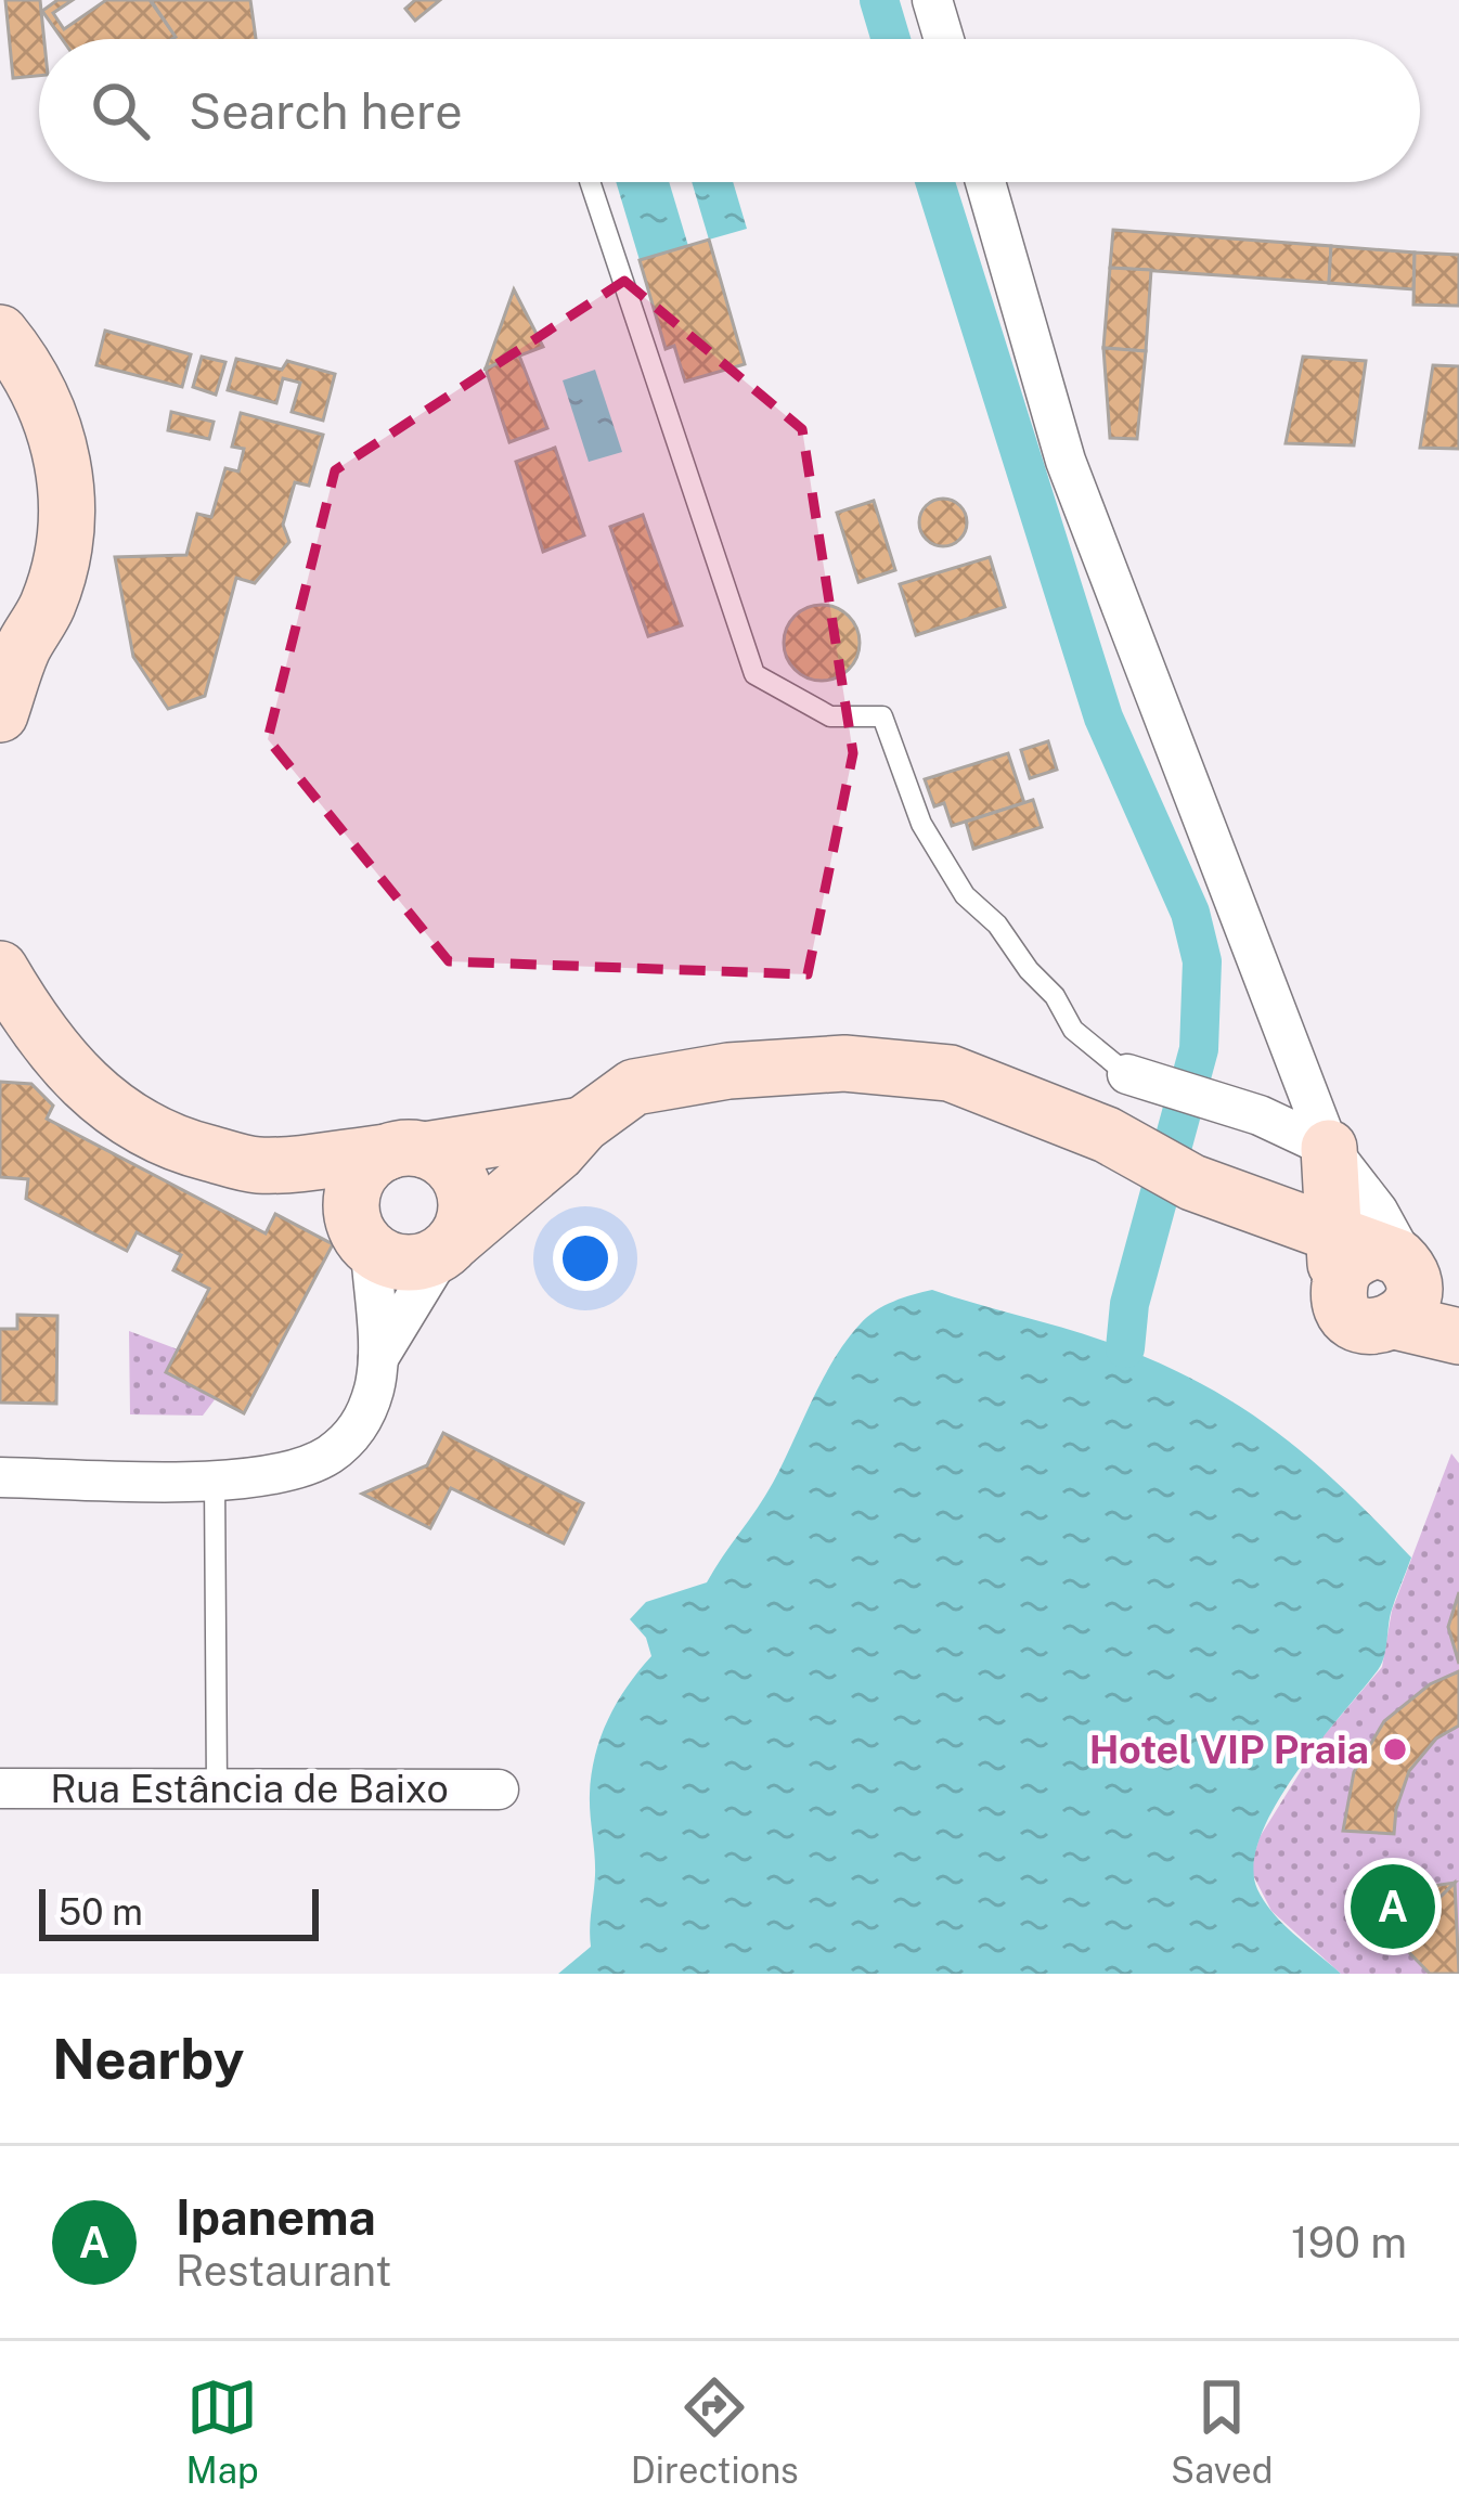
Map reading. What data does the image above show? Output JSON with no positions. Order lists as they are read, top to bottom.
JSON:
{
  "streets": {
    "street": ["Rua Estância de Baixo"]
  },
  "places": ["Hotel VIP Praia"],
  "scale_bar": "50 m",
  "page": {
    "search": "Search here",
    "pins": "A",
    "scale": "50 m",
    "heading": "Nearby",
    "list": [
      {
        "mark": "A",
        "name": "Ipanema",
        "note": "Restaurant",
        "value": "190 m"
      }
    ],
    "nav": ["Map", "Directions", "Saved"]
  }
}
